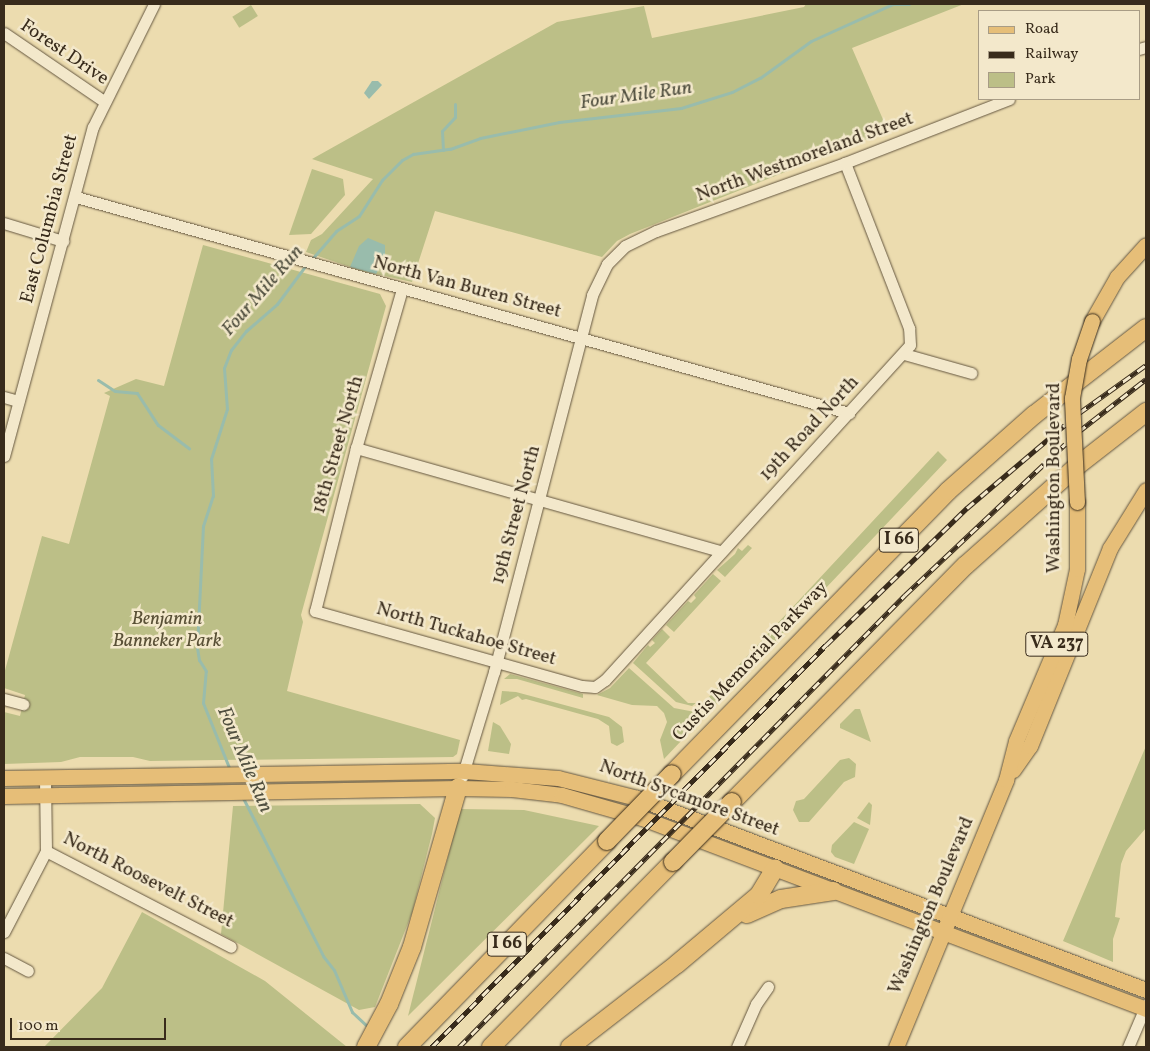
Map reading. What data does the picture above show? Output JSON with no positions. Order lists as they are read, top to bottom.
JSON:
{
  "streets": {
    "highway": ["I 66", "Custis Memorial Parkway"],
    "main road": ["Washington Boulevard", "VA 237", "North Sycamore Street"],
    "street": [
      "Forest Drive",
      "North Westmoreland Street",
      "East Columbia Street",
      "North Van Buren Street",
      "19th Road North",
      "18th Street North",
      "19th Street North",
      "North Tuckahoe Street",
      "North Roosevelt Street"
    ]
  },
  "crossings": [
    ["Forest Drive", "East Columbia Street"],
    ["North Westmoreland Street", "19th Street North"],
    ["East Columbia Street", "North Van Buren Street"],
    ["North Van Buren Street", "19th Road North"],
    ["North Van Buren Street", "18th Street North"],
    ["North Van Buren Street", "19th Street North"],
    ["19th Road North", "North Tuckahoe Street"],
    ["18th Street North", "North Tuckahoe Street"],
    ["Washington Boulevard", "North Sycamore Street"],
    ["19th Street North", "North Tuckahoe Street"],
    ["19th Street North", "North Sycamore Street"]
  ],
  "water": ["Four Mile Run"],
  "parks": ["Benjamin Banneker Park"],
  "legend": ["Road", "Railway", "Park"],
  "scale_bar": "100 m"
}
